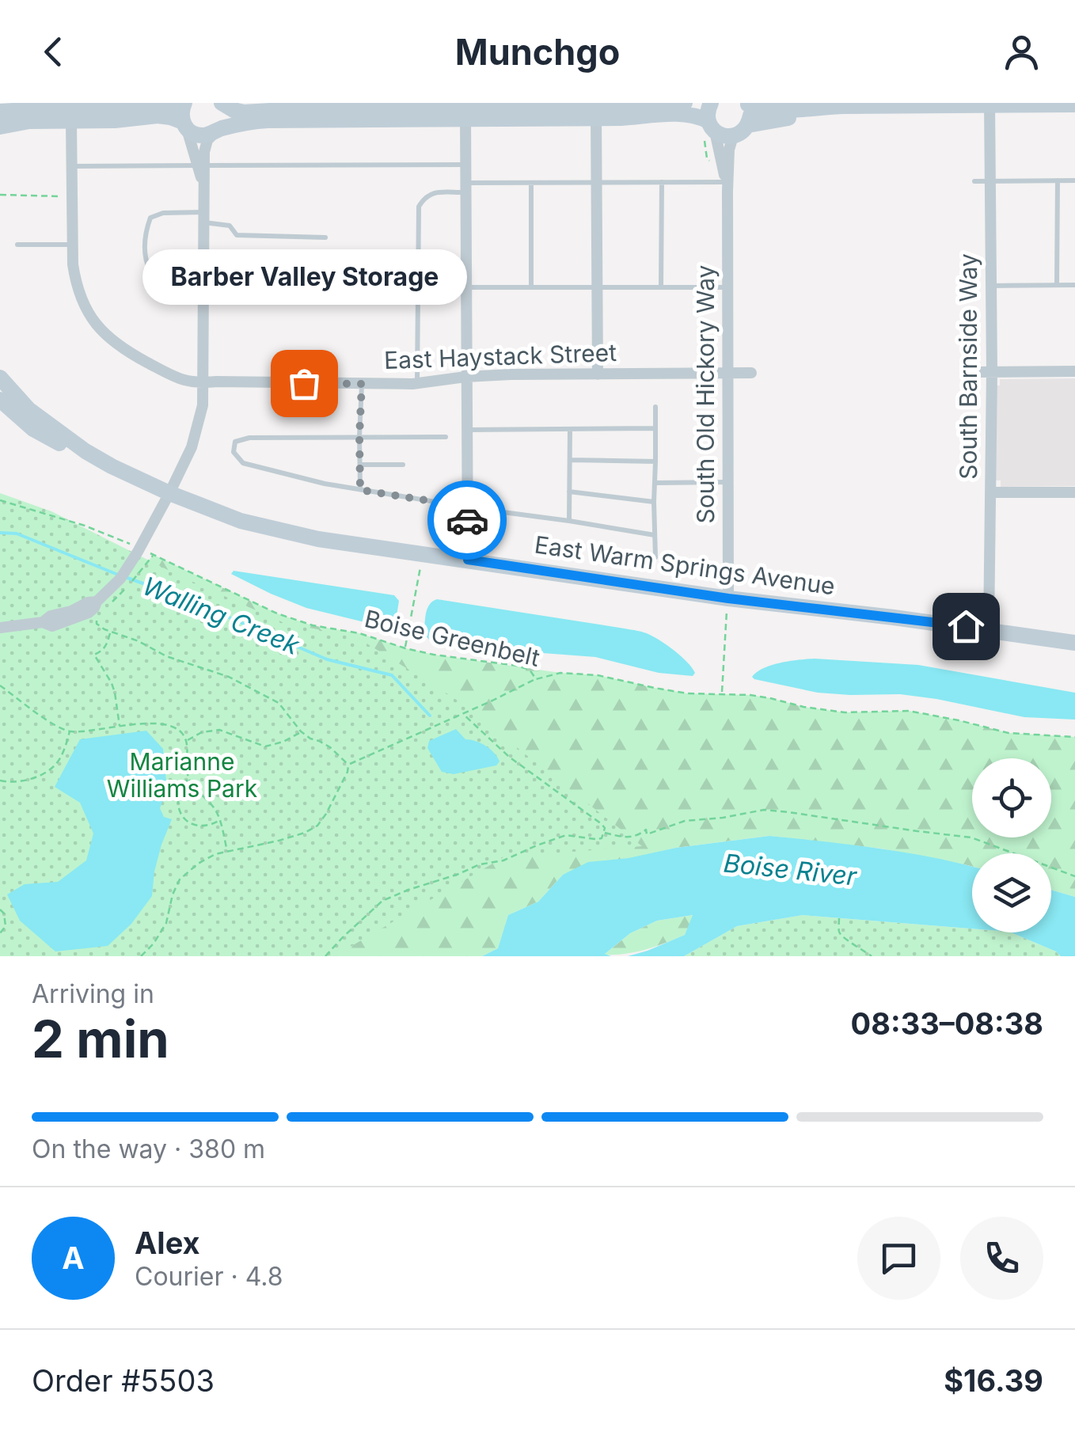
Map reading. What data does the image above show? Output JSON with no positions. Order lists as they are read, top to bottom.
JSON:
{
  "streets": {
    "street": [
      "East Haystack Street",
      "South Barnside Way",
      "South Old Hickory Way",
      "East Warm Springs Avenue"
    ],
    "path": ["Boise Greenbelt"]
  },
  "crossings": [
    ["East Haystack Street", "South Old Hickory Way"],
    ["South Barnside Way", "East Warm Springs Avenue"],
    ["South Old Hickory Way", "East Warm Springs Avenue"]
  ],
  "water": ["Walling Creek", "Boise River"],
  "parks": ["Marianne Williams Park"],
  "places": ["Barber Valley Storage"],
  "page": {
    "header": "Munchgo",
    "bubble": "Barber Valley Storage",
    "heading": ["2 min", "Arriving in", "08:33–08:38"],
    "panel": [
      "Alex",
      "Courier · 4.8",
      "Order #5503",
      "$16.39"
    ],
    "bar": "On the way · 380 m",
    "round": "A"
  }
}
